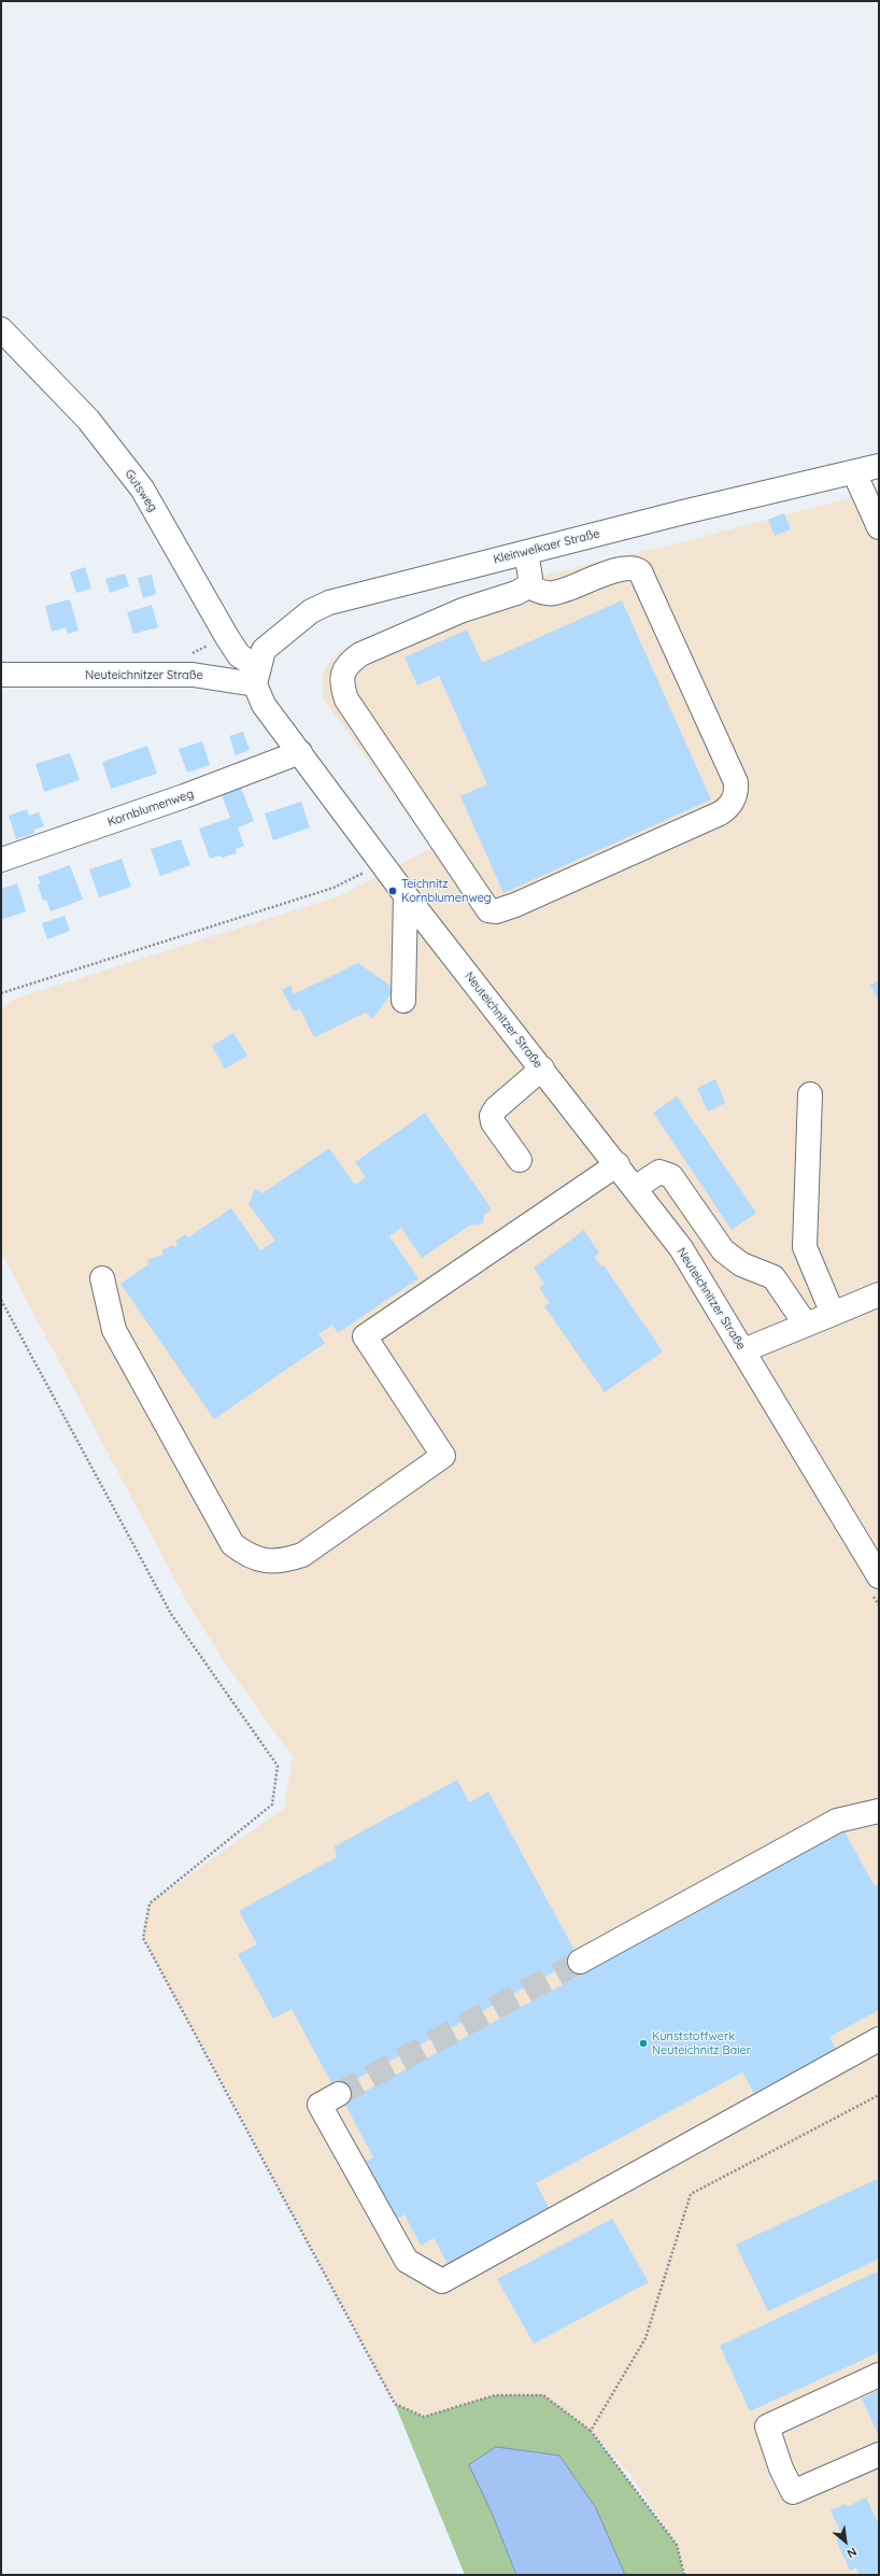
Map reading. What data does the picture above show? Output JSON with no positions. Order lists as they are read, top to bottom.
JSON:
{
  "streets": {
    "street": [
      "Gutsweg",
      "Kleinwelkaer Straße",
      "Neuteichnitzer Straße",
      "Kornblumenweg"
    ]
  },
  "crossings": [
    ["Gutsweg", "Kleinwelkaer Straße"],
    ["Gutsweg", "Neuteichnitzer Straße"],
    ["Kleinwelkaer Straße", "Neuteichnitzer Straße"],
    ["Neuteichnitzer Straße", "Kornblumenweg"]
  ],
  "places": ["Teichnitz Kornblumenweg", "Kunststoffwerk Neuteichnitz Baier"],
  "north": "bottom right"
}
